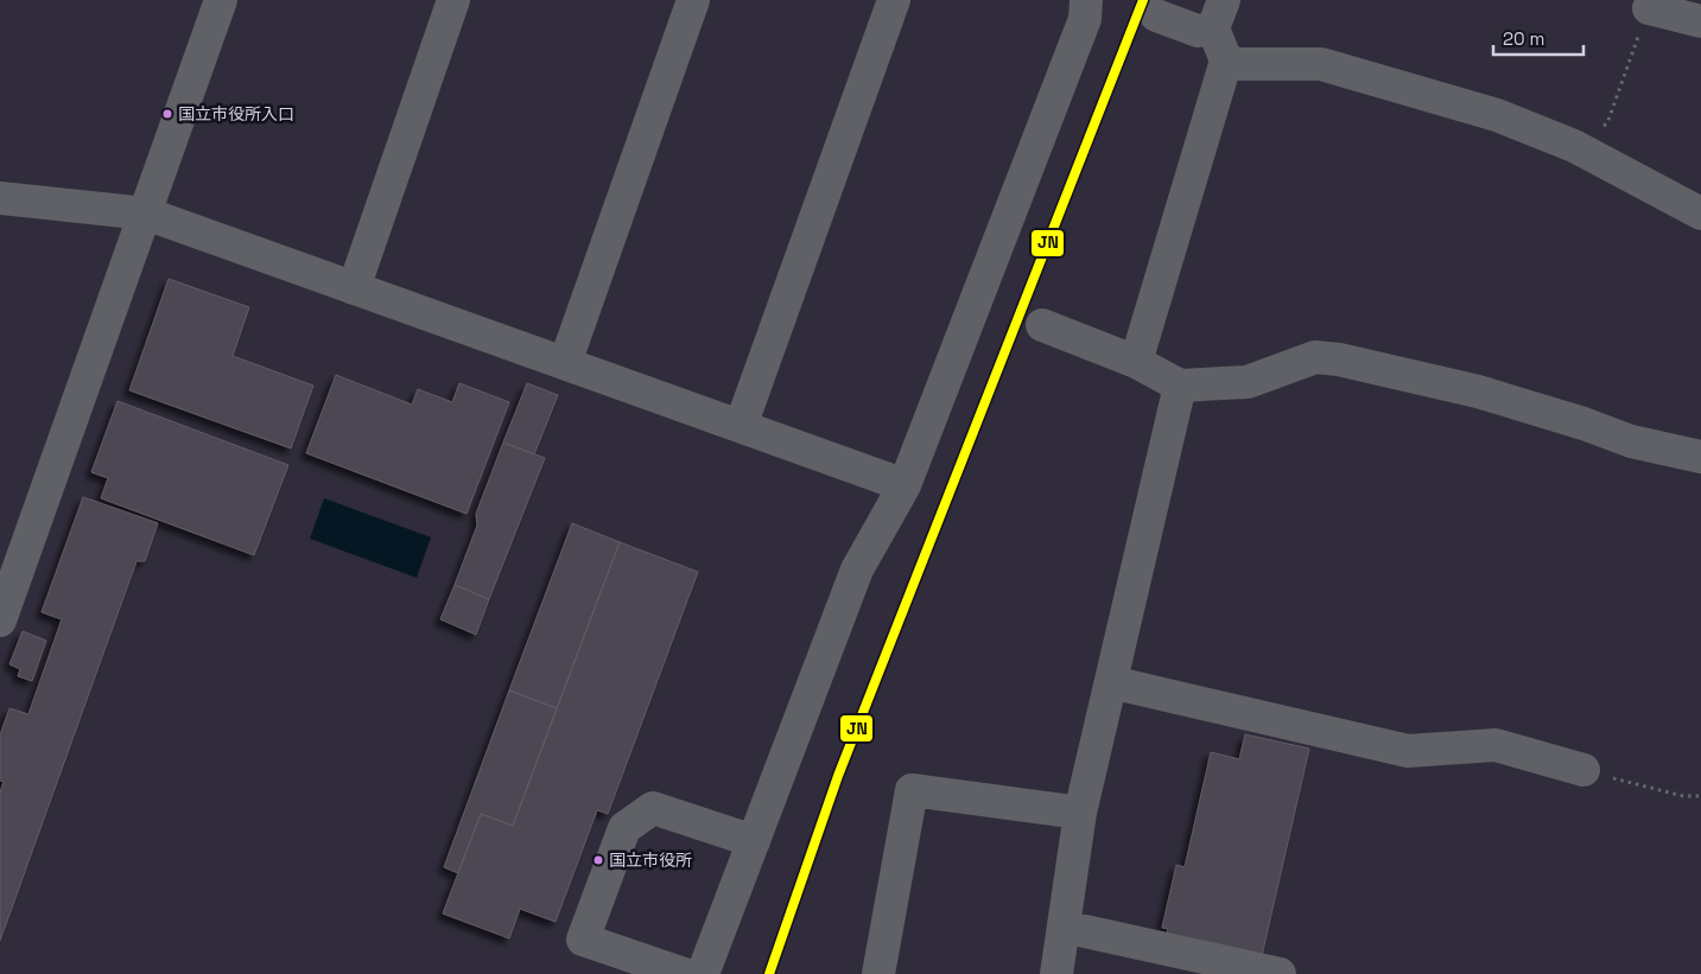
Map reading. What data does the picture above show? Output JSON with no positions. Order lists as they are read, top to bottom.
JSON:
{
  "places": ["国立市役所入口", "国立市役所"],
  "lines": ["transit line JN"],
  "scale_bar": "20 m"
}
